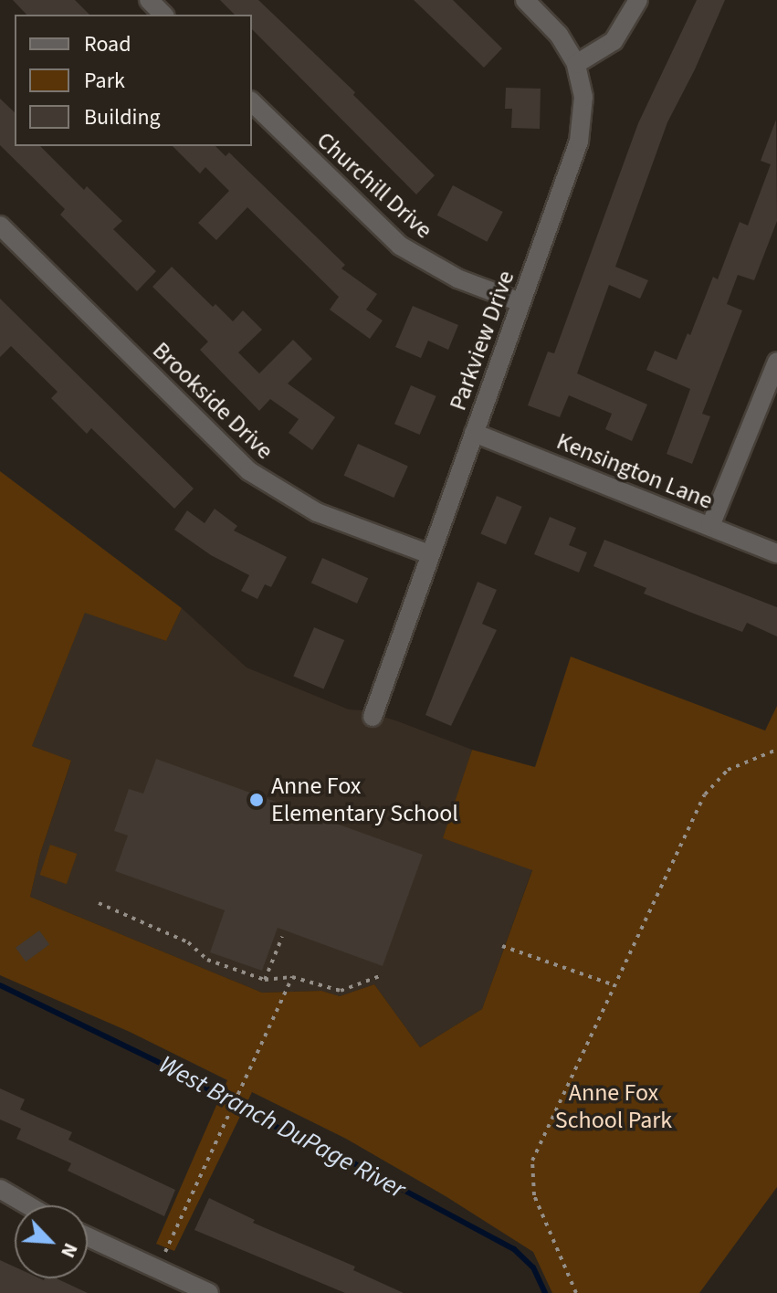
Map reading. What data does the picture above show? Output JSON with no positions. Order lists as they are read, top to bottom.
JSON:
{
  "streets": {
    "street": [
      "Churchill Drive",
      "Parkview Drive",
      "Brookside Drive",
      "Kensington Lane"
    ]
  },
  "crossings": [
    ["Churchill Drive", "Parkview Drive"],
    ["Parkview Drive", "Brookside Drive"],
    ["Parkview Drive", "Kensington Lane"]
  ],
  "water": ["West Branch DuPage River"],
  "parks": ["Anne Fox School Park"],
  "places": ["Anne Fox Elementary School"],
  "legend": ["Road", "Park", "Building"],
  "north": "bottom right"
}
